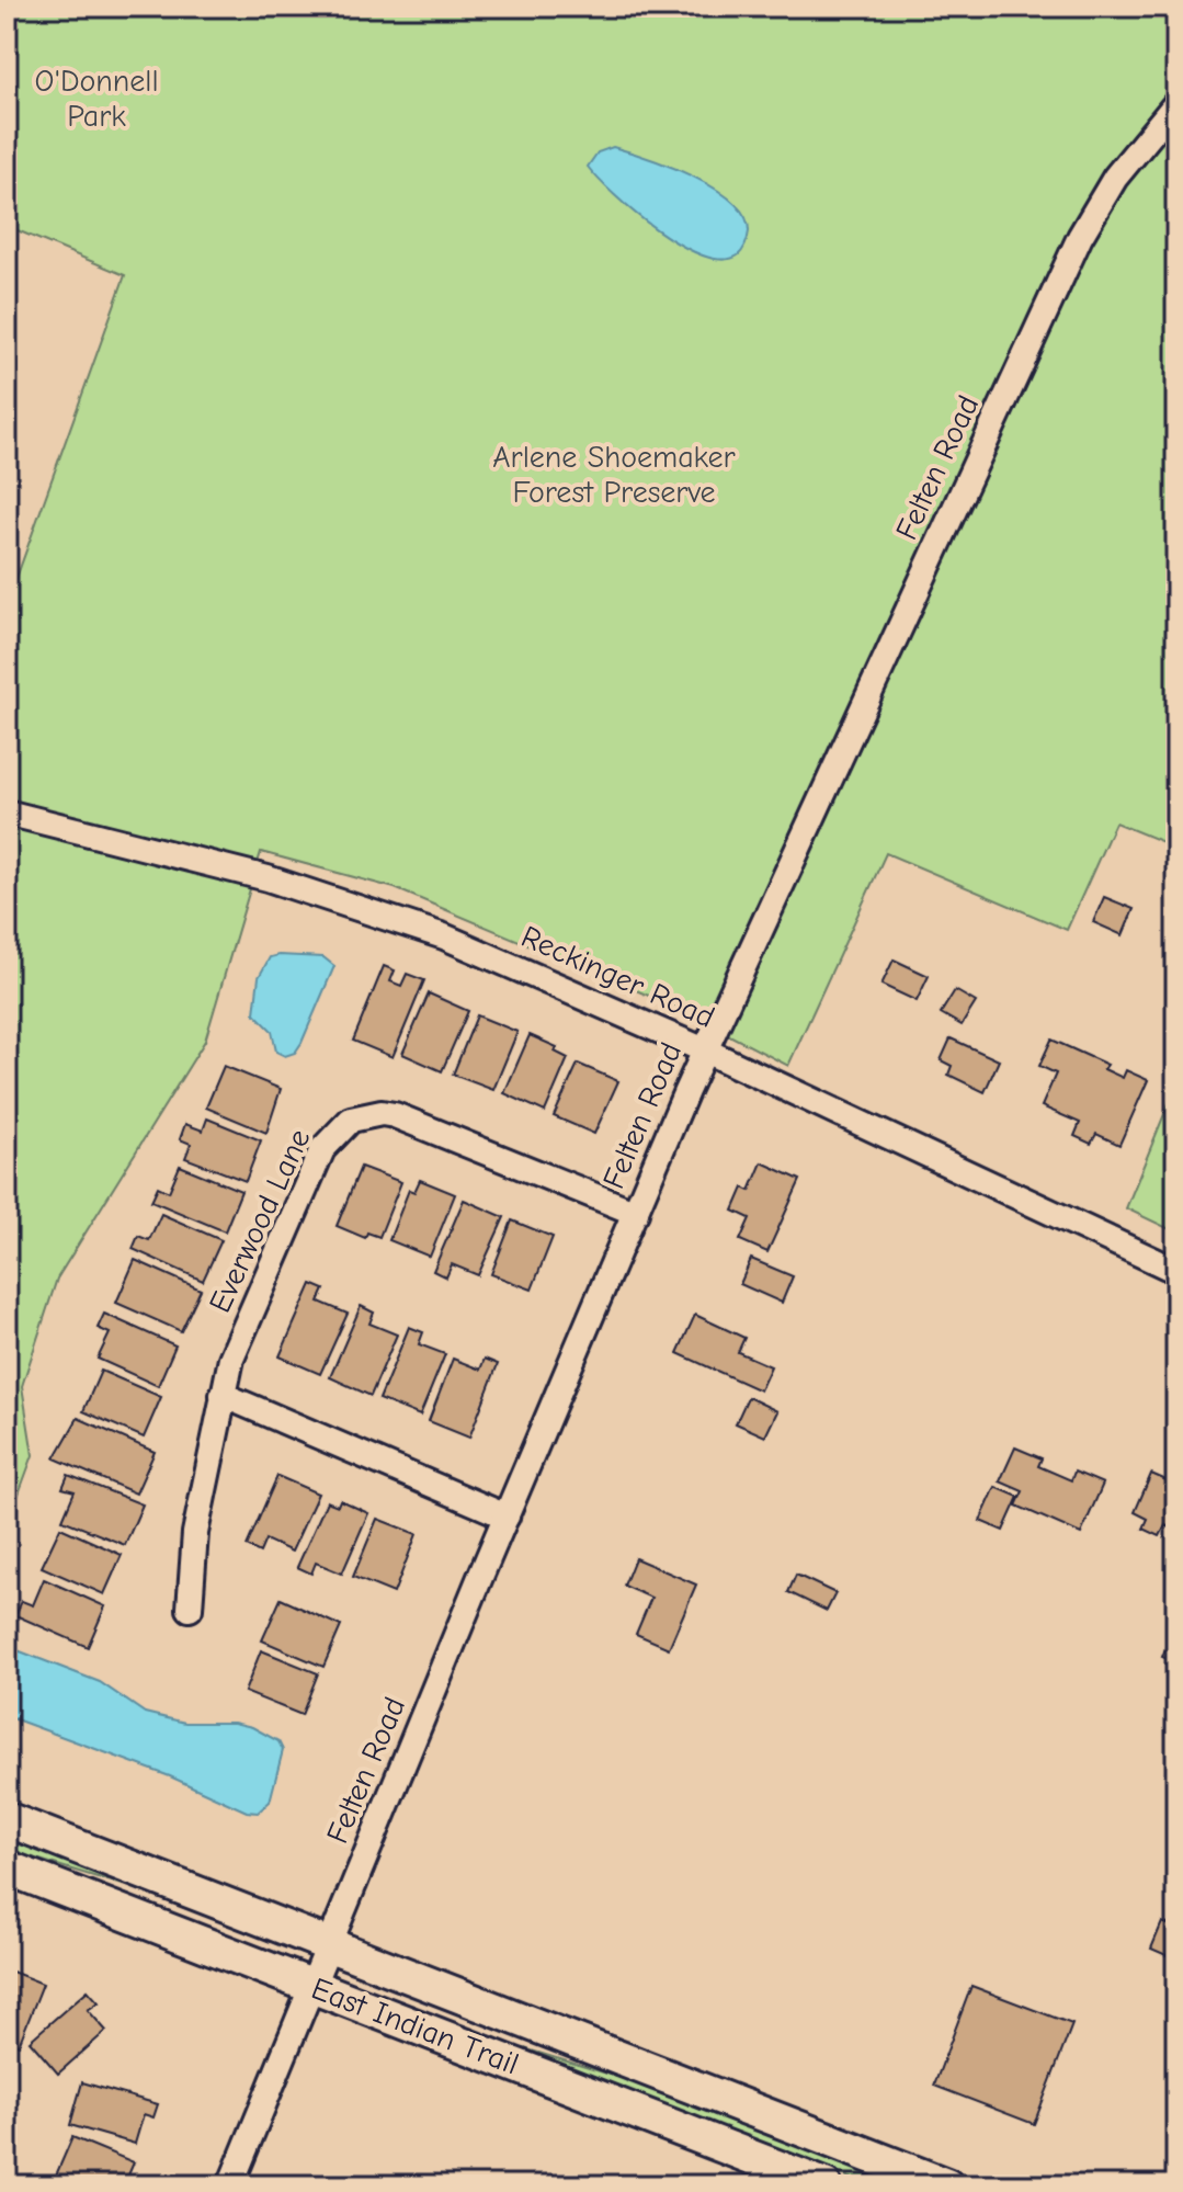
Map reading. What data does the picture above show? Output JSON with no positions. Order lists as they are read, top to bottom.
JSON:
{
  "streets": {
    "main road": ["East Indian Trail"],
    "street": ["Felten Road", "Reckinger Road", "Everwood Lane"]
  },
  "crossings": [
    ["Felten Road", "Reckinger Road"],
    ["Felten Road", "Everwood Lane"],
    ["Felten Road", "East Indian Trail"]
  ],
  "parks": ["O'Donnell Park", "Arlene Shoemaker Forest Preserve"]
}
